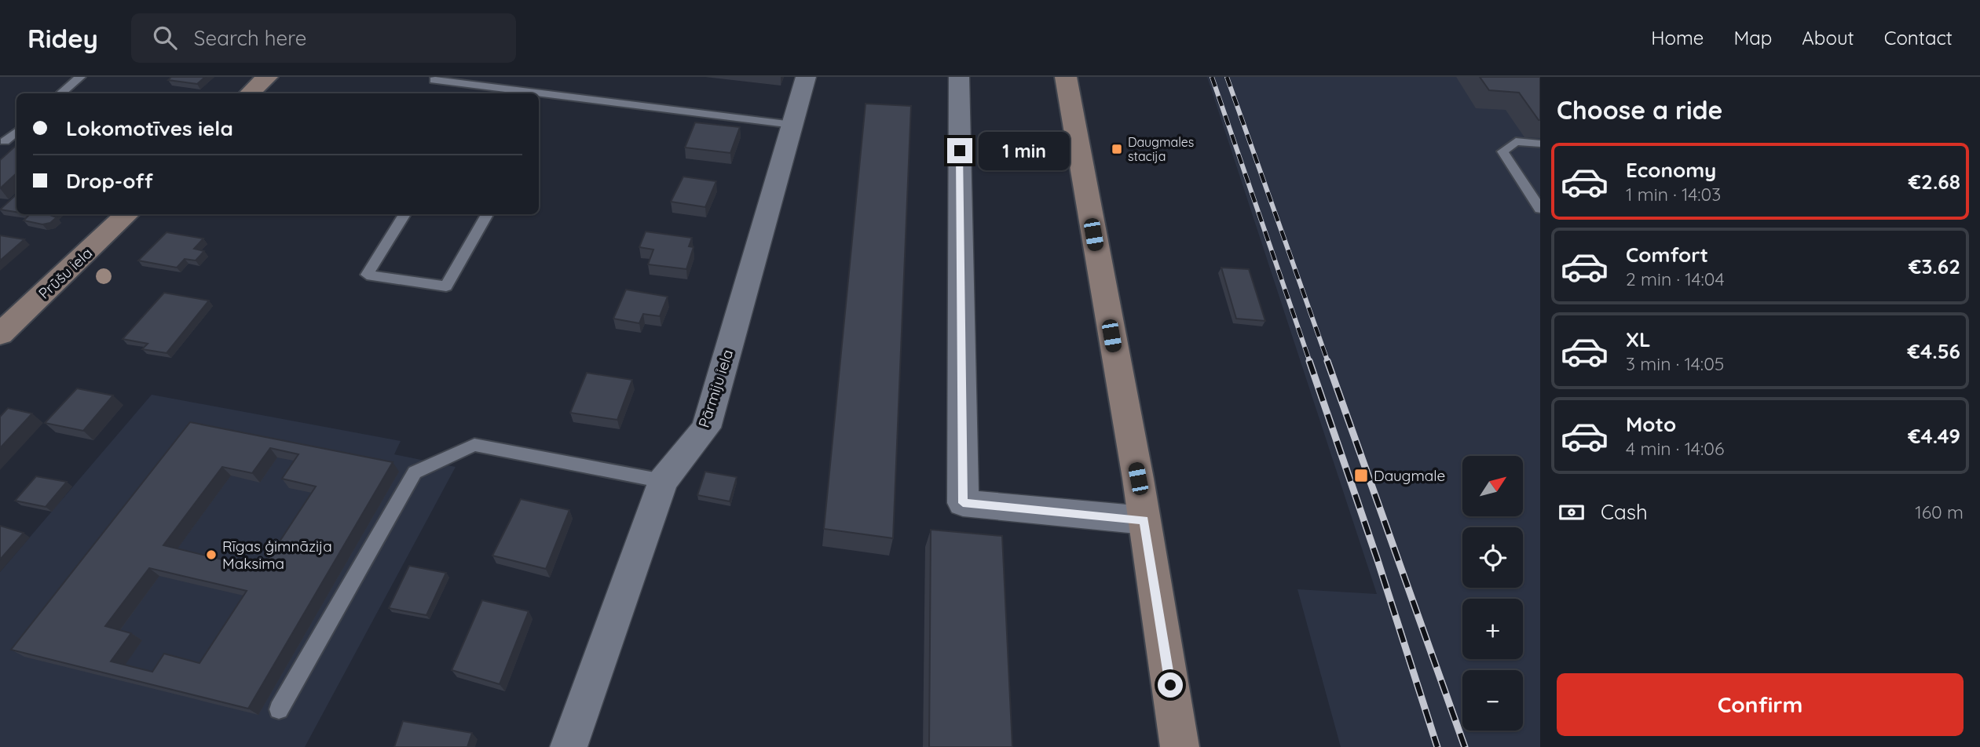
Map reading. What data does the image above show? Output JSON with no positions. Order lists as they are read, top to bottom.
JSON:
{
  "streets": {
    "street": ["Prūšu iela", "Pārmiju iela"]
  },
  "places": {
    "transit": ["Daugmales stacija", "Daugmale"],
    "other": ["Rīgas ģimnāzija Maksima"]
  },
  "north": "top right",
  "page": {
    "header": "Ridey",
    "search": "Search here",
    "nav": [
      "Home",
      "Map",
      "About",
      "Contact"
    ],
    "heading": "Choose a ride",
    "banner": ["Lokomotīves iela", "Drop-off"],
    "bubble": "1 min",
    "list": [
      {
        "name": "Economy",
        "note": "1 min · 14:03",
        "value": "€2.68"
      },
      {
        "name": "Comfort",
        "note": "2 min · 14:04",
        "value": "€3.62"
      },
      {
        "name": "XL",
        "note": "3 min · 14:05",
        "value": "€4.56"
      },
      {
        "name": "Moto",
        "note": "4 min · 14:06",
        "value": "€4.49"
      }
    ],
    "map_buttons": ["+", "−"],
    "pay": ["Cash", "160 m"],
    "buttons": "Confirm"
  }
}
